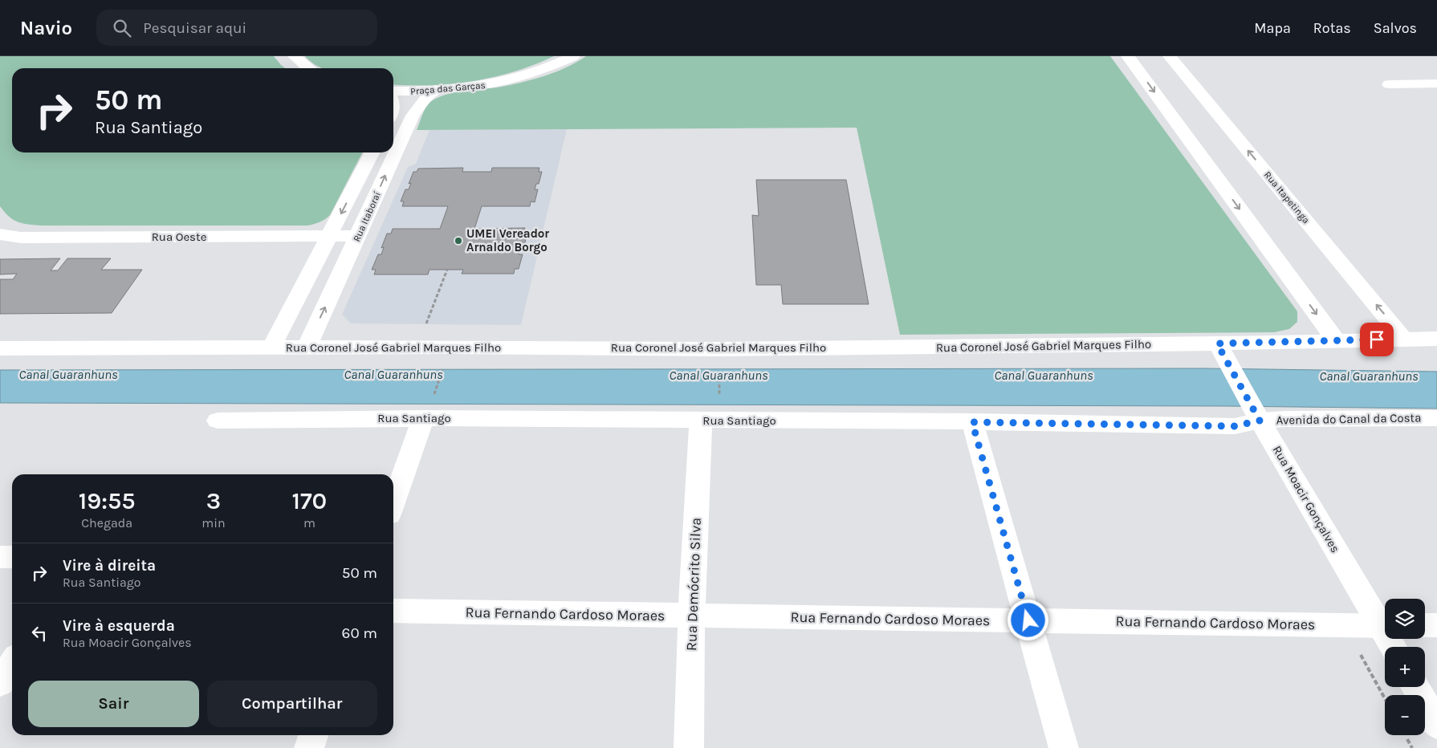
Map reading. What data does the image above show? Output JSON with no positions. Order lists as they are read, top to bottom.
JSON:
{
  "streets": {
    "street": [
      "Praça das Garças",
      "Rua Itapetinga",
      "Rua Itaboraí",
      "Rua Oeste",
      "Rua Coronel José Gabriel Marques Filho",
      "Rua Santiago",
      "Avenida do Canal da Costa",
      "Rua Moacir Gonçalves",
      "Rua Demócrito Silva",
      "Rua Fernando Cardoso Moraes"
    ]
  },
  "crossings": [
    ["Praça das Garças", "Rua Itaboraí"],
    ["Rua Itapetinga", "Rua Coronel José Gabriel Marques Filho"],
    ["Rua Itaboraí", "Rua Oeste"],
    ["Rua Itaboraí", "Rua Coronel José Gabriel Marques Filho"],
    ["Rua Coronel José Gabriel Marques Filho", "Rua Moacir Gonçalves"],
    ["Rua Santiago", "Avenida do Canal da Costa"],
    ["Rua Santiago", "Rua Moacir Gonçalves"],
    ["Rua Santiago", "Rua Demócrito Silva"],
    ["Avenida do Canal da Costa", "Rua Moacir Gonçalves"],
    ["Rua Demócrito Silva", "Rua Fernando Cardoso Moraes"]
  ],
  "water": ["Canal Guaranhuns"],
  "places": ["UMEI Vereador Arnaldo Borgo"],
  "page": {
    "header": "Navio",
    "search": "Pesquisar aqui",
    "nav": ["Mapa", "Rotas", "Salvos"],
    "turn": ["50 m", "Rua Santiago"],
    "eta": [
      "19:55",
      "Chegada",
      "3",
      "min",
      "170",
      "m"
    ],
    "list": [
      {
        "name": "Vire à direita",
        "note": "Rua Santiago",
        "value": "50 m"
      },
      {
        "name": "Vire à esquerda",
        "note": "Rua Moacir Gonçalves",
        "value": "60 m"
      }
    ],
    "map_buttons": ["+", "−"],
    "buttons": ["Sair", "Compartilhar"]
  }
}
